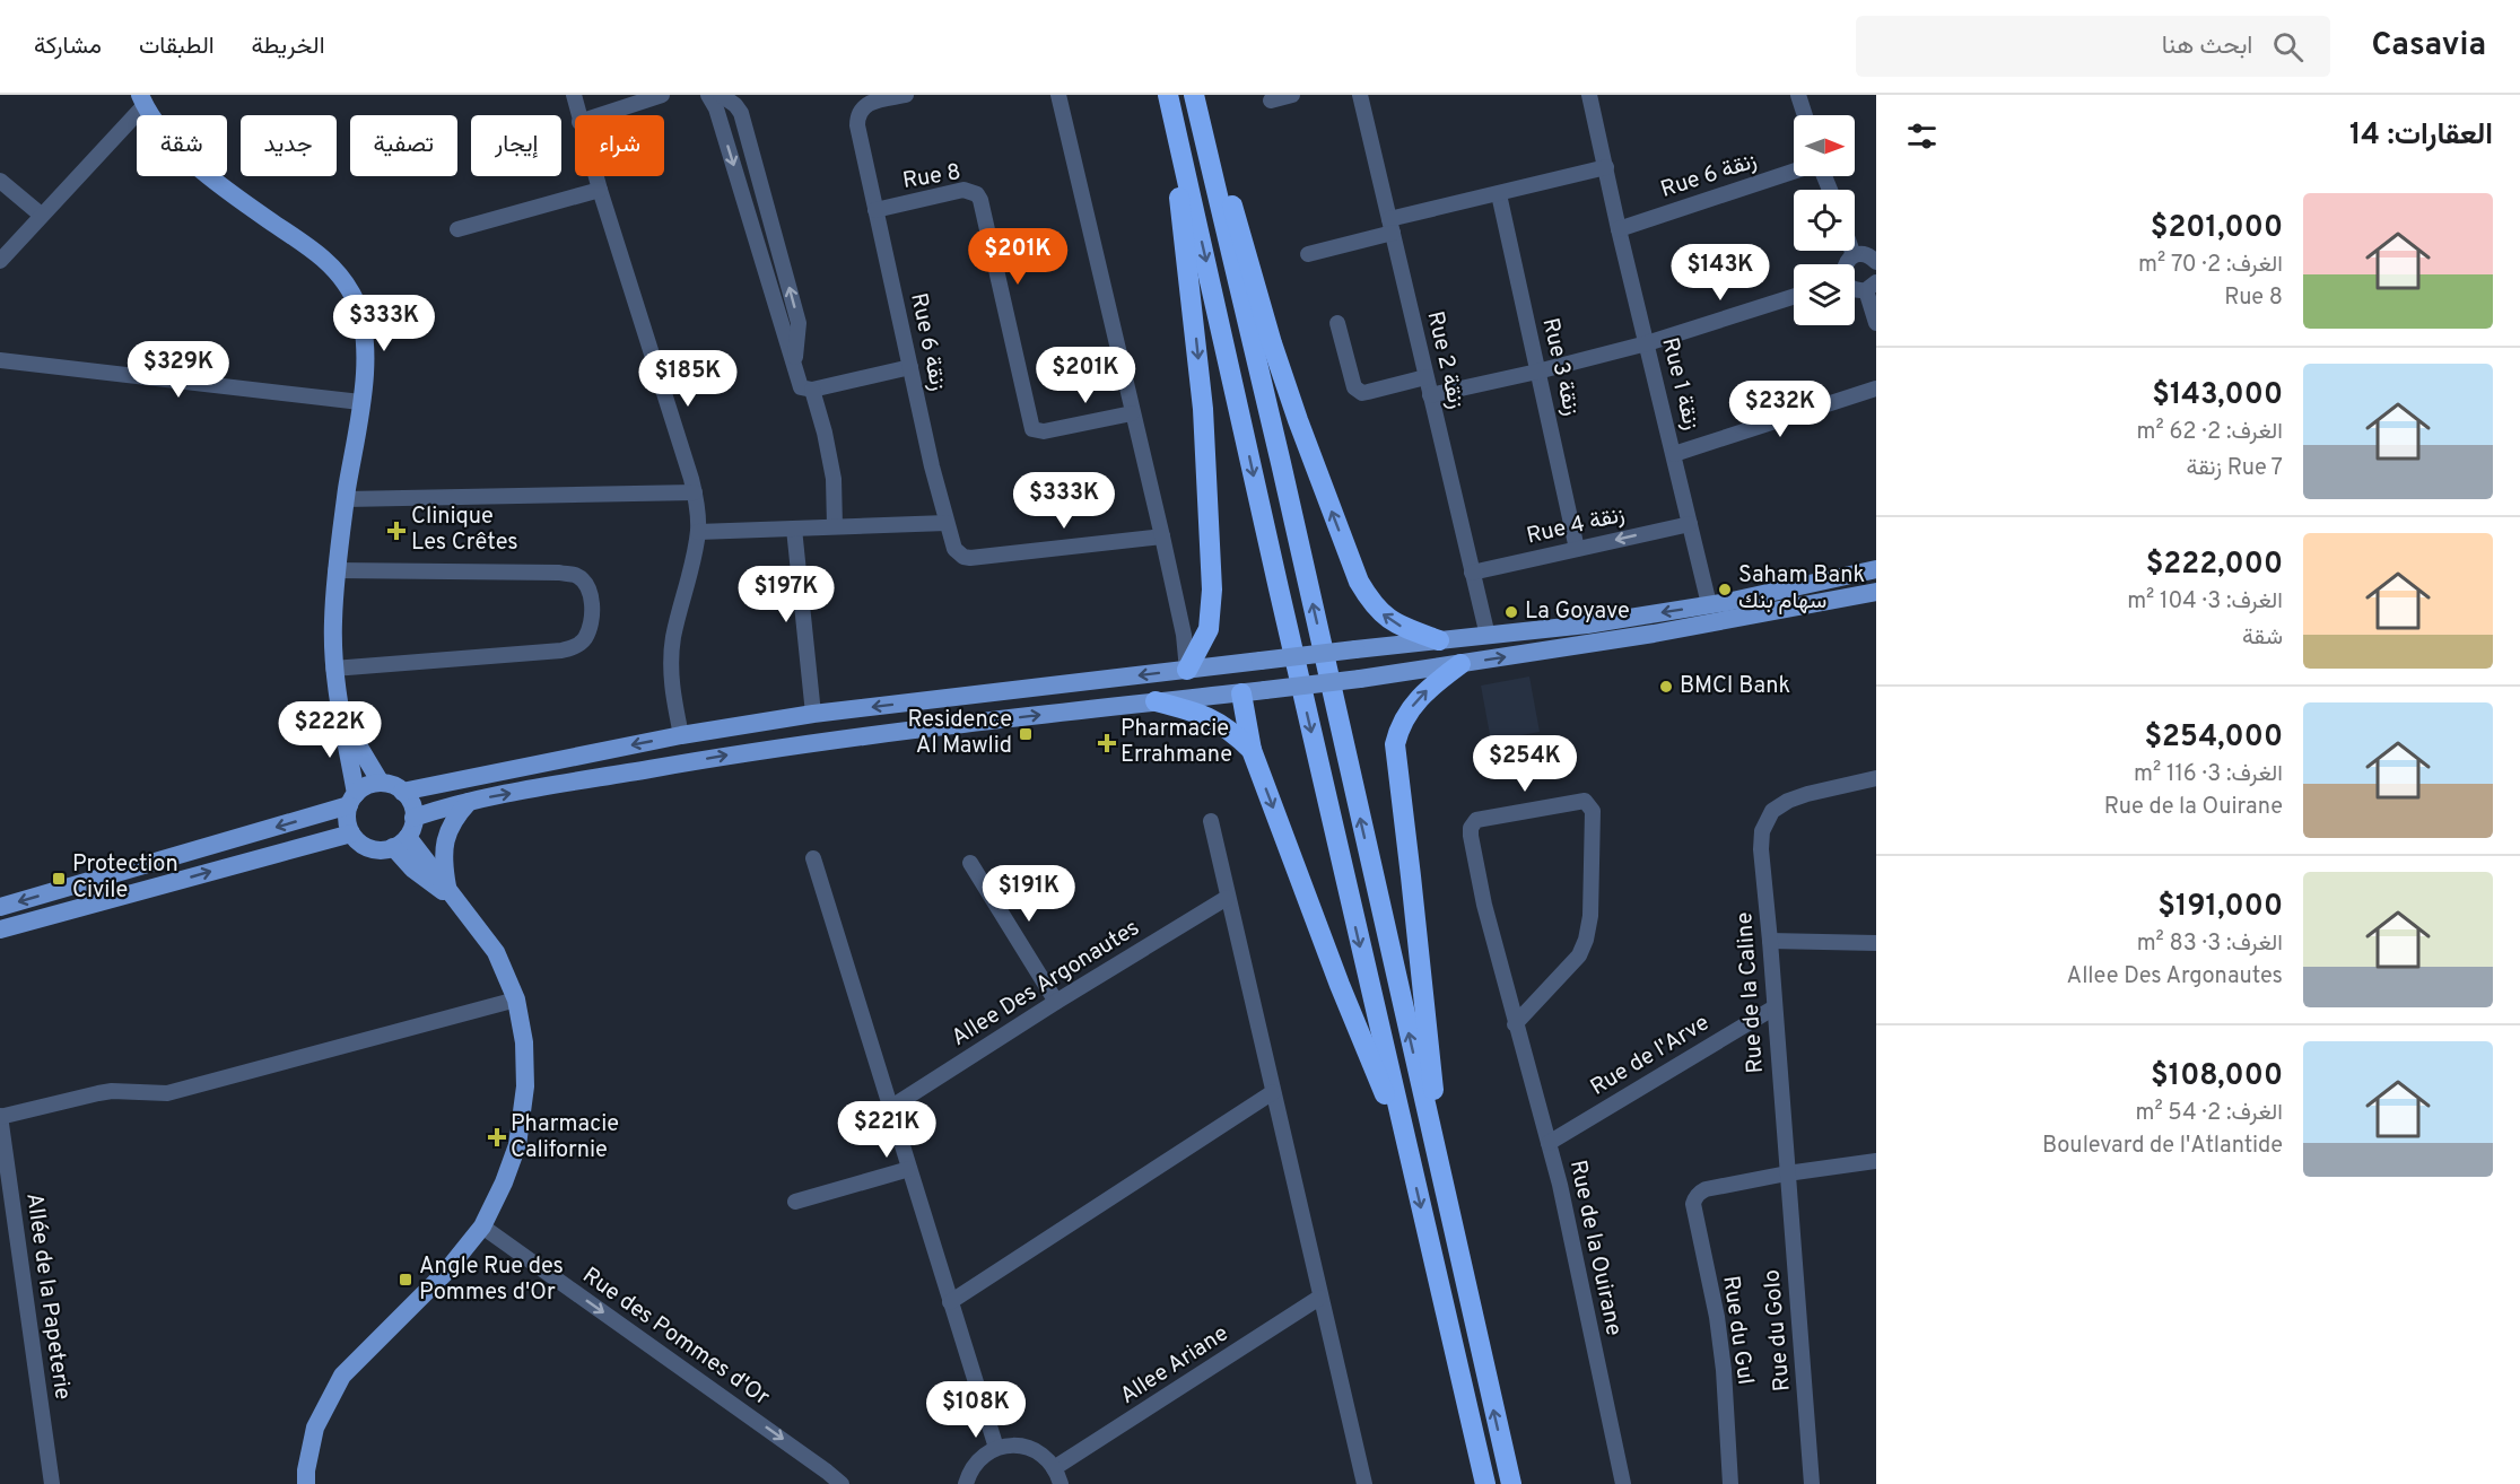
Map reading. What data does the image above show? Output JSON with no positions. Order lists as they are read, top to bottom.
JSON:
{
  "streets": {
    "street": [
      "Rue 6 زنقة",
      "Rue 8",
      "Rue 2 زنقة",
      "Rue 3 زنقة",
      "Rue 1 زنقة",
      "Rue 4 زنقة",
      "Allee Des Argonautes",
      "Rue de la Caline",
      "Rue de l'Arve",
      "Rue de la Ouirane",
      "Allée de la Papeterie",
      "Rue du Gul",
      "Rue du Golo",
      "Rue des Pommes d'Or",
      "Allee Ariane"
    ]
  },
  "crossings": [
    ["Rue 6 زنقة", "Rue 8"],
    ["Rue 6 زنقة", "Rue 1 زنقة"],
    ["Rue 2 زنقة", "Rue 4 زنقة"],
    ["Rue 3 زنقة", "Rue 4 زنقة"],
    ["Rue 1 زنقة", "Rue 4 زنقة"],
    ["Rue de la Caline", "Rue de l'Arve"],
    ["Rue de la Caline", "Rue du Gul"],
    ["Rue de la Caline", "Rue du Golo"],
    ["Rue de l'Arve", "Rue de la Ouirane"],
    ["Rue du Gul", "Rue du Golo"]
  ],
  "one_way": ["Rue 4 زنقة", "Rue des Pommes d'Or"],
  "places": {
    "health": ["Clinique Les Crêtes", "Pharmacie Errahmane", "Pharmacie Californie"],
    "other": ["Saham Bank سهام بنك", "La Goyave", "BMCI Bank"],
    "transit": ["Residence Al Mawlid", "Protection Civile", "Angle Rue des Pommes d'Or"]
  },
  "north": "right",
  "page": {
    "header": "Casavia",
    "search": "ابحث هنا",
    "nav": ["الخريطة", "الطبقات", "مشاركة"],
    "heading": "العقارات: 14",
    "chip": [
      "شراء",
      "إيجار",
      "تصفية",
      "جديد",
      "شقة"
    ],
    "list": [
      {
        "name": "$201,000",
        "note": "الغرف: 2 · 70 m² · Rue 8"
      },
      {
        "name": "$143,000",
        "note": "الغرف: 2 · 62 m² · Rue 7 زنقة"
      },
      {
        "name": "$222,000",
        "note": "الغرف: 3 · 104 m² · شقة"
      },
      {
        "name": "$254,000",
        "note": "الغرف: 3 · 116 m² · Rue de la Ouirane"
      },
      {
        "name": "$191,000",
        "note": "الغرف: 3 · 83 m² · Allee Des Argonautes"
      },
      {
        "name": "$108,000",
        "note": "الغرف: 2 · 54 m² · Boulevard de l'Atlantide"
      }
    ],
    "price": [
      "$201K",
      "$143K",
      "$333K",
      "$329K",
      "$201K",
      "$185K",
      "$232K",
      "$333K",
      "$197K",
      "$222K",
      "$254K",
      "$191K",
      "$221K",
      "$108K"
    ]
  }
}
